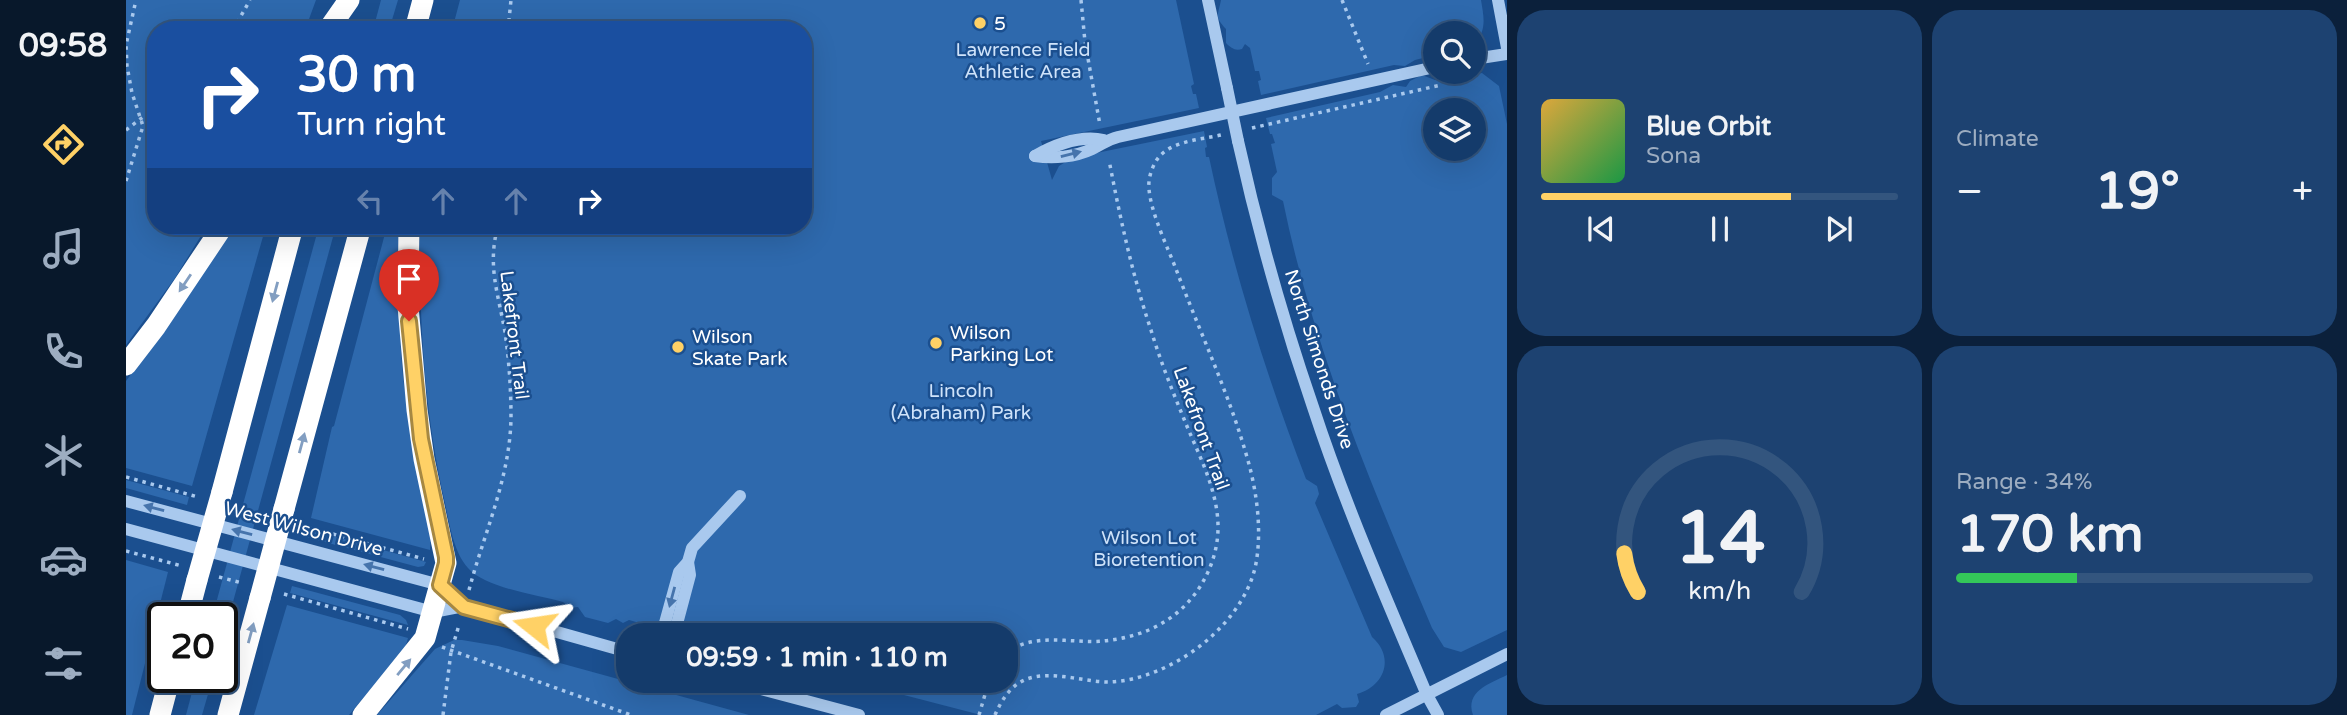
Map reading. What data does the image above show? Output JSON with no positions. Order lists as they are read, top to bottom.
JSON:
{
  "streets": {
    "street": ["North Simonds Drive", "West Wilson Drive"],
    "path": ["Lakefront Trail"]
  },
  "parks": ["Lawrence Field Athletic Area", "Lincoln (Abraham) Park", "Wilson Lot Bioretention"],
  "places": ["5", "Wilson Parking Lot", "Wilson Skate Park"],
  "page": {
    "tabs": "09:58",
    "tile": [
      "Climate",
      ["Range · 34%", "170 km"]
    ],
    "turn": ["30 m", "Turn right"],
    "song": ["Blue Orbit", "Sona"],
    "heat": ["−", "19°", "+"],
    "limit": "20",
    "trip": "09:59 · 1 min · 110 m",
    "gauge": ["14", "km/h"]
  }
}
